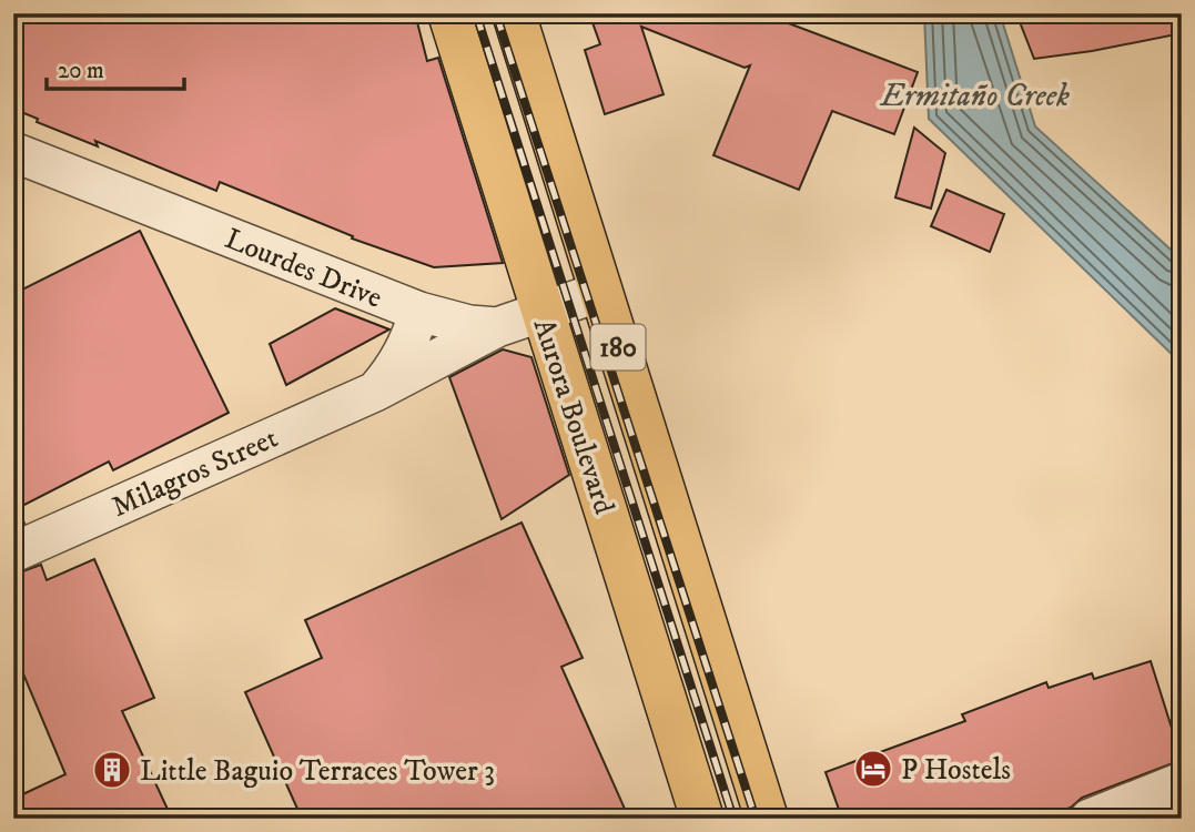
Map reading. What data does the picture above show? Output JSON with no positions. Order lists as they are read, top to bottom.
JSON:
{
  "streets": {
    "main road": ["180", "Aurora Boulevard"],
    "street": ["Lourdes Drive", "Milagros Street"]
  },
  "crossings": [
    ["Lourdes Drive", "180"],
    ["Lourdes Drive", "Aurora Boulevard"],
    ["Lourdes Drive", "Milagros Street"]
  ],
  "water": ["Ermitaño Creek"],
  "places": {
    "hotel": ["P Hostels"],
    "building": ["Little Baguio Terraces Tower 3"]
  },
  "scale_bar": "20 m"
}
